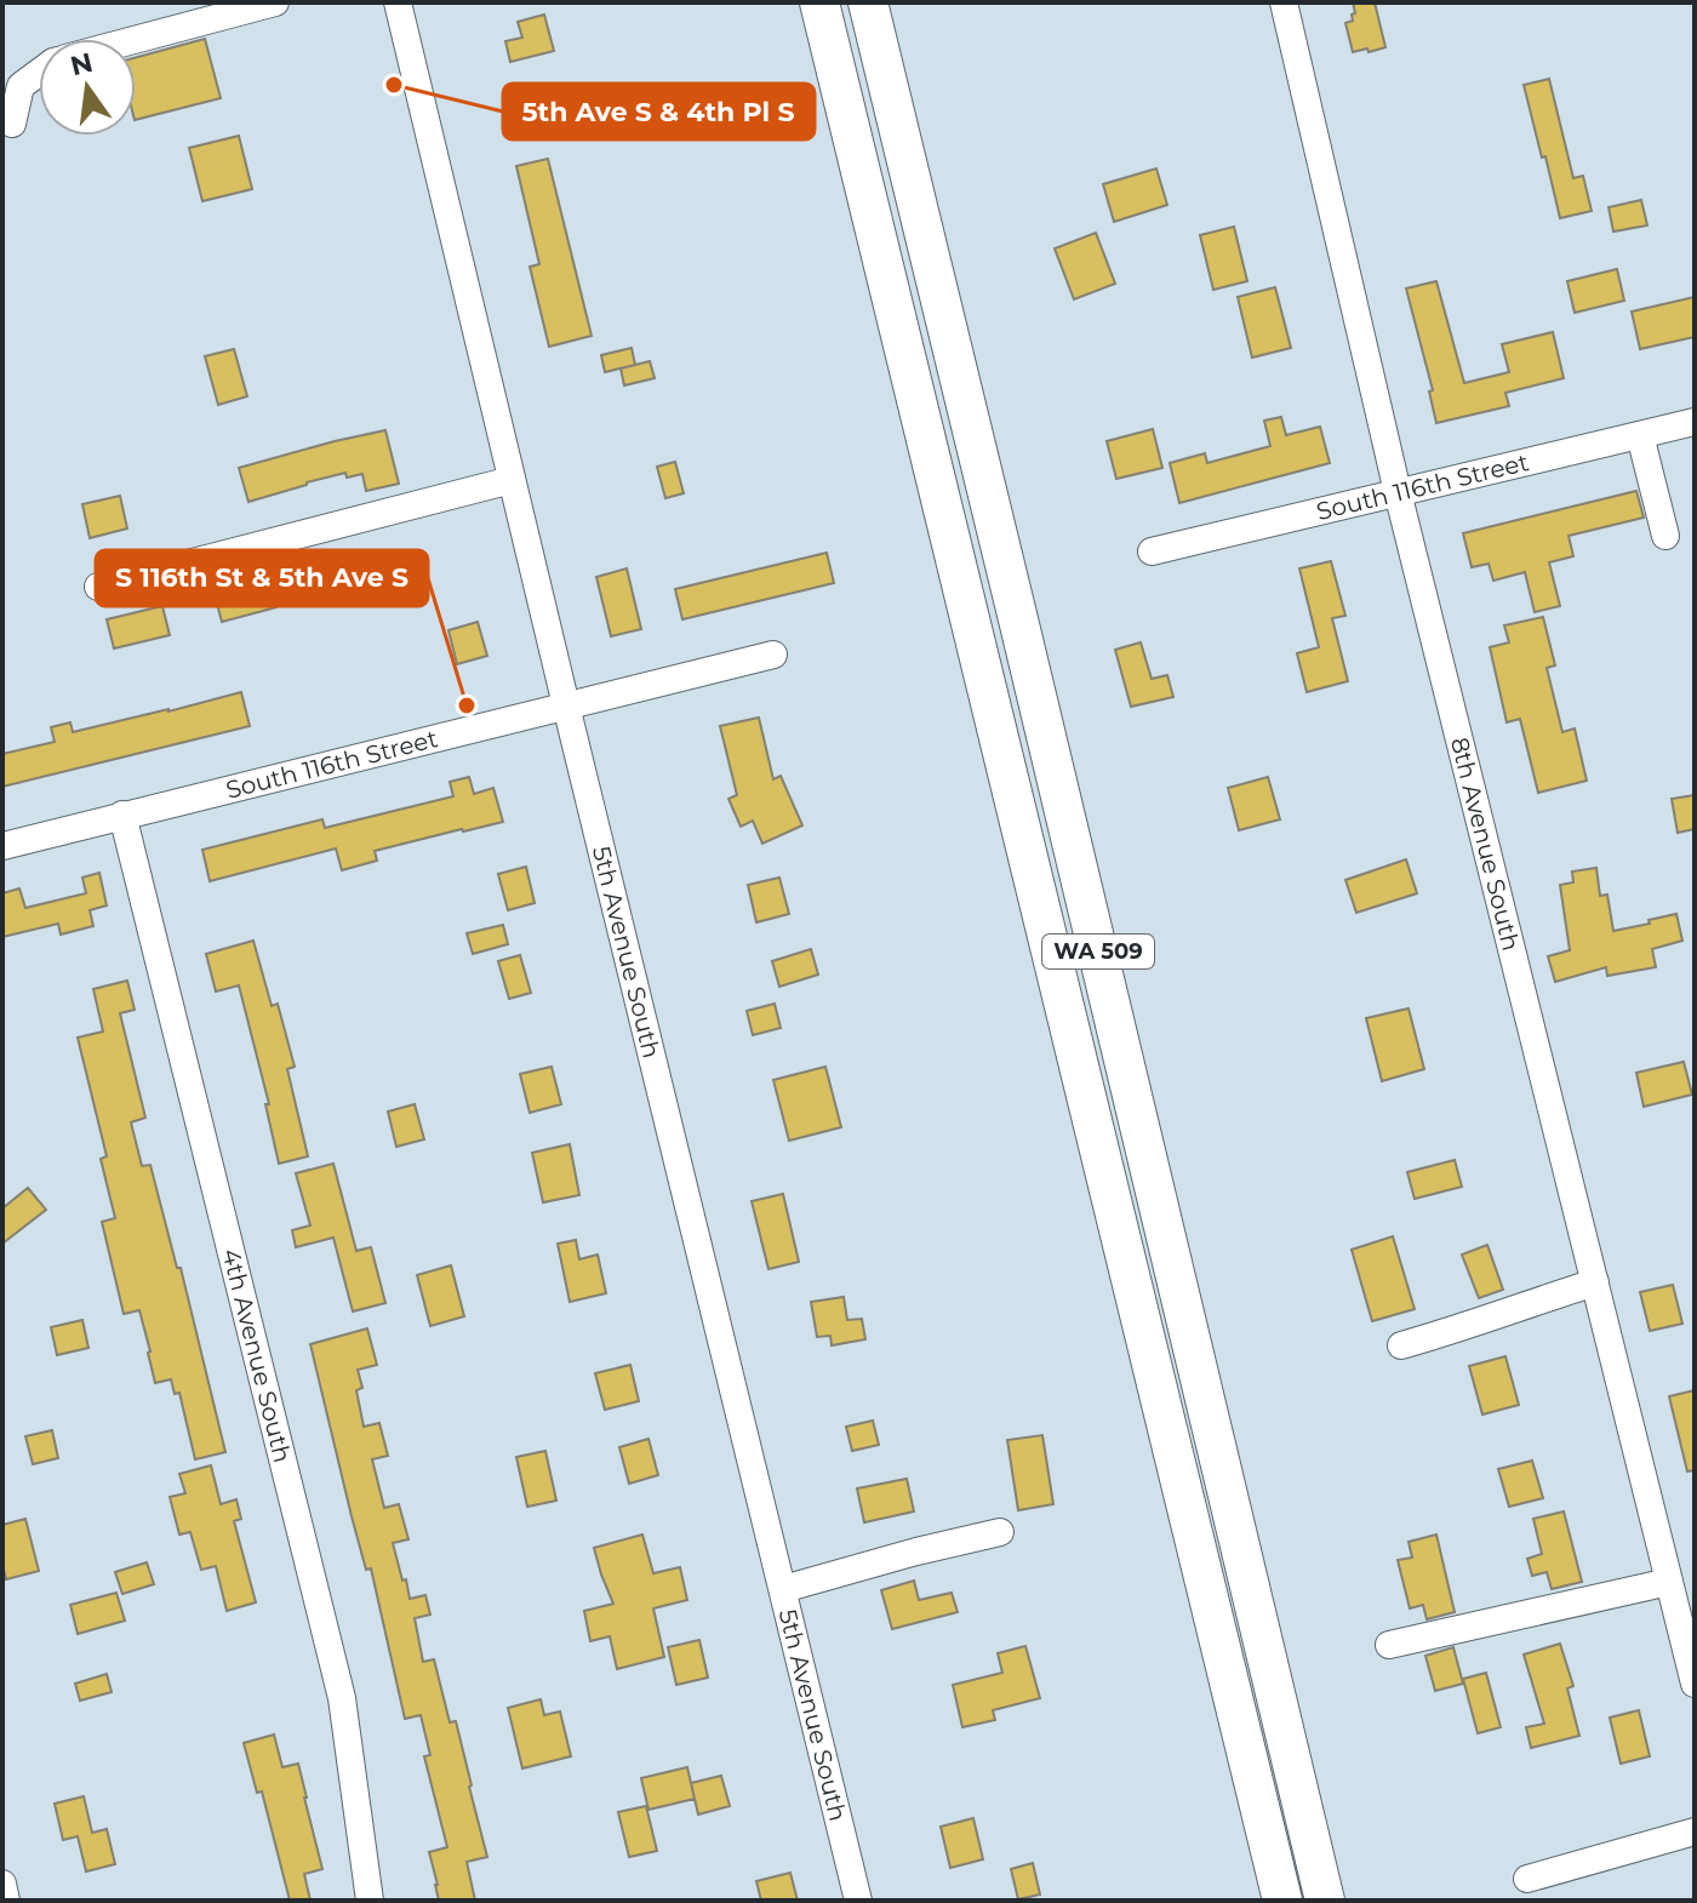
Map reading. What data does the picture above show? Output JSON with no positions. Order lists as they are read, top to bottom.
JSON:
{
  "streets": {
    "highway": ["WA 509"],
    "street": [
      "South 116th Street",
      "8th Avenue South",
      "5th Avenue South",
      "4th Avenue South"
    ]
  },
  "crossings": [
    ["South 116th Street", "8th Avenue South"],
    ["South 116th Street", "5th Avenue South"],
    ["South 116th Street", "4th Avenue South"]
  ],
  "places": ["5th Ave S & 4th Pl S", "S 116th St & 5th Ave S"],
  "north": "top"
}
